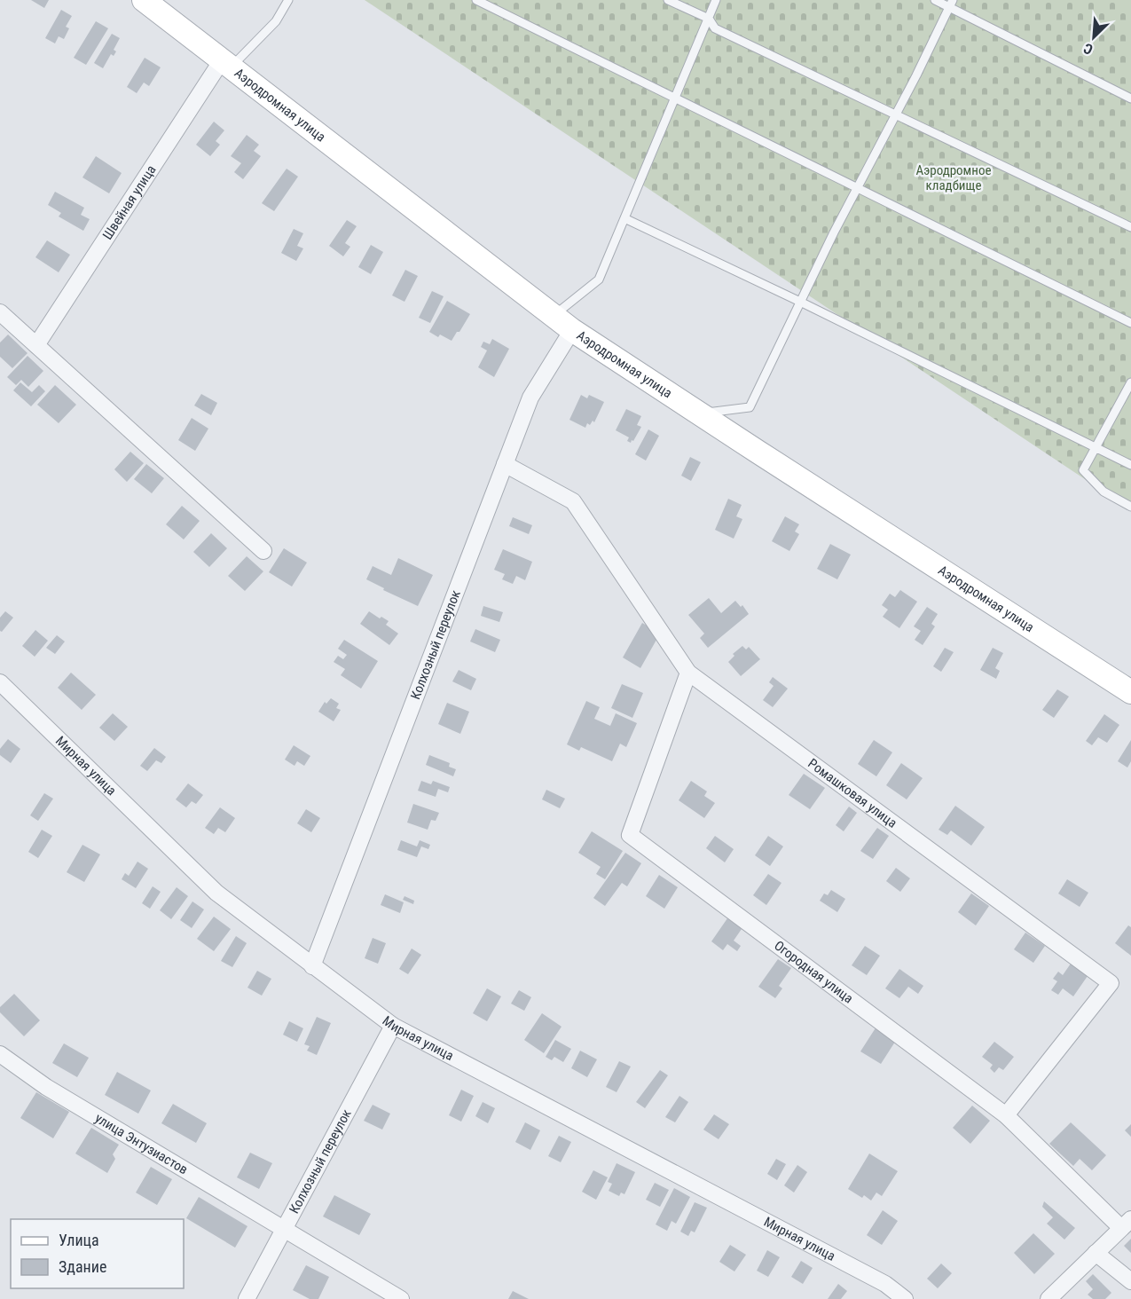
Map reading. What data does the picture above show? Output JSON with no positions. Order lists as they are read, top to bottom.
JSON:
{
  "streets": {
    "street": [
      "Аэродромная улица",
      "Швейная улица",
      "Колхозный переулок",
      "Мирная улица",
      "Ромашковая улица",
      "Огородная улица",
      "улица Энтузиастов"
    ]
  },
  "crossings": [
    ["Аэродромная улица", "Швейная улица"],
    ["Аэродромная улица", "Колхозный переулок"],
    ["Колхозный переулок", "Мирная улица"],
    ["Колхозный переулок", "Ромашковая улица"],
    ["Колхозный переулок", "улица Энтузиастов"],
    ["Ромашковая улица", "Огородная улица"]
  ],
  "parks": ["Аэродромное кладбище"],
  "legend": ["Улица", "Здание"],
  "north": "bottom left"
}
